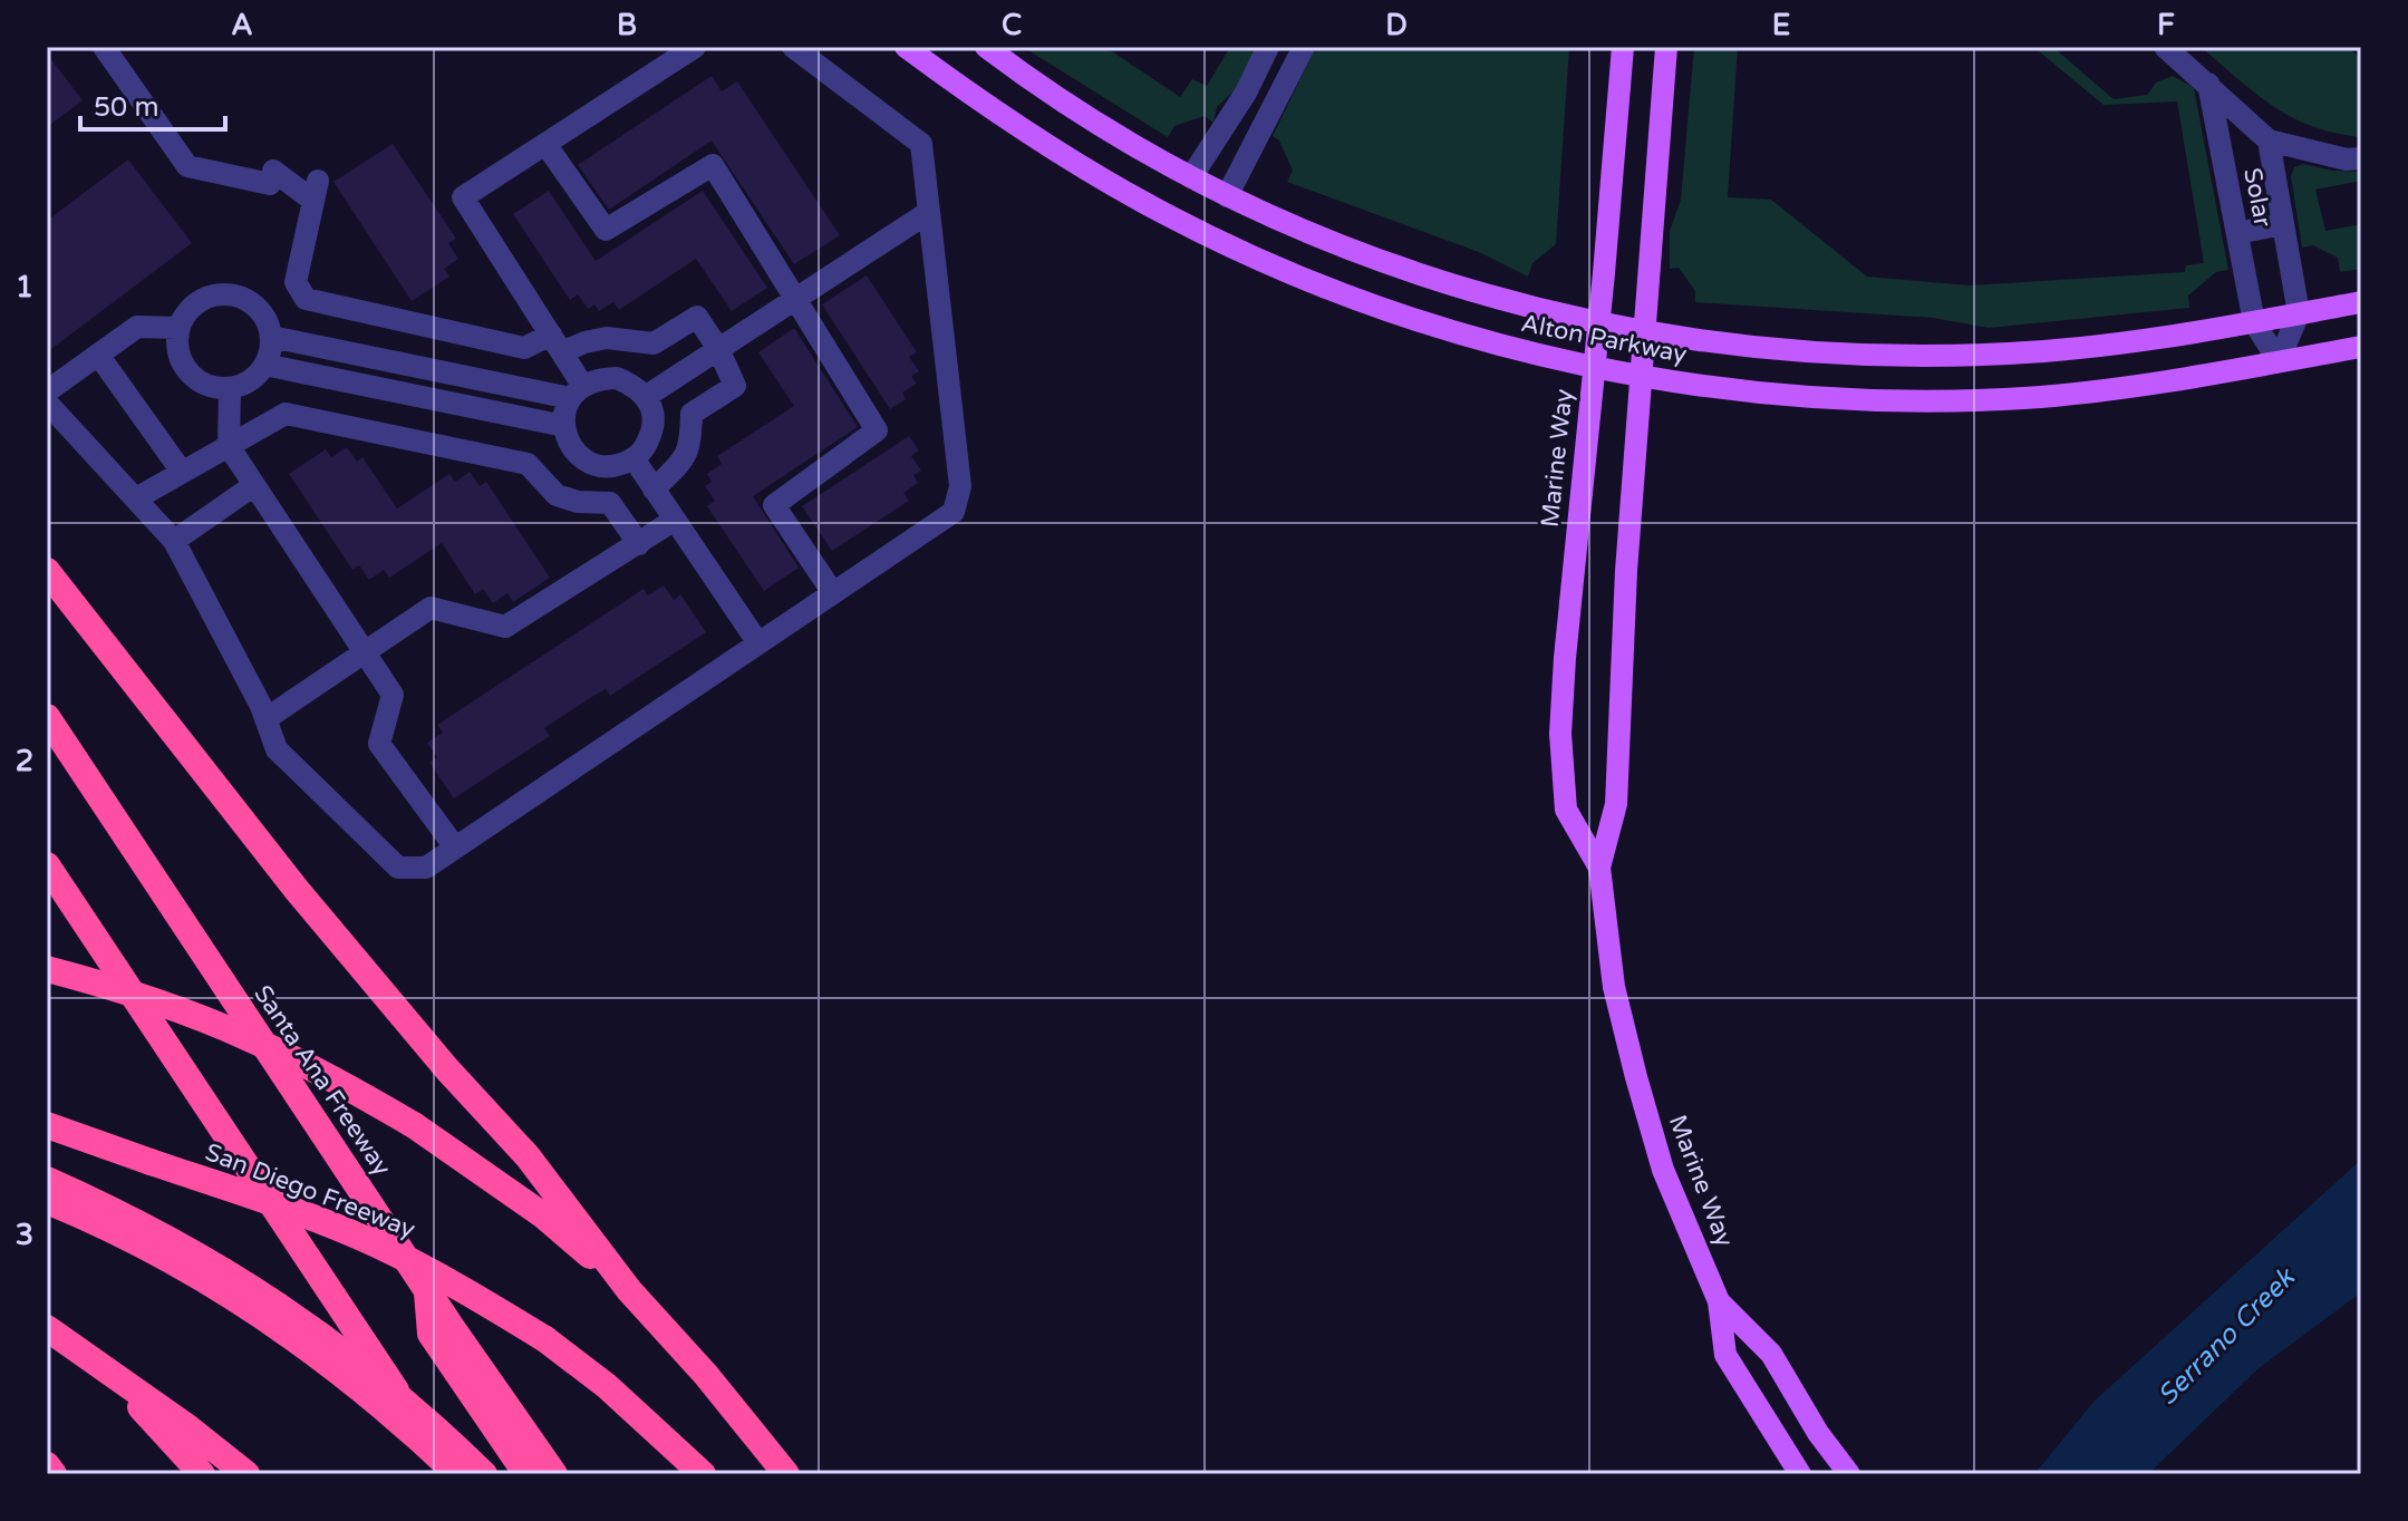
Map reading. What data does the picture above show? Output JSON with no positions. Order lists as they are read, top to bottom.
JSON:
{
  "streets": {
    "highway": ["Santa Ana Freeway", "San Diego Freeway"],
    "main road": ["Alton Parkway", "Marine Way"],
    "street": ["Solar"]
  },
  "crossings": [
    ["Solar", "Alton Parkway"],
    ["Alton Parkway", "Marine Way"]
  ],
  "water": ["Serrano Creek"],
  "scale_bar": "50 m",
  "grid": {
    "columns": [
      "A",
      "B",
      "C",
      "D",
      "E",
      "F"
    ],
    "rows": ["1", "2", "3"]
  }
}
